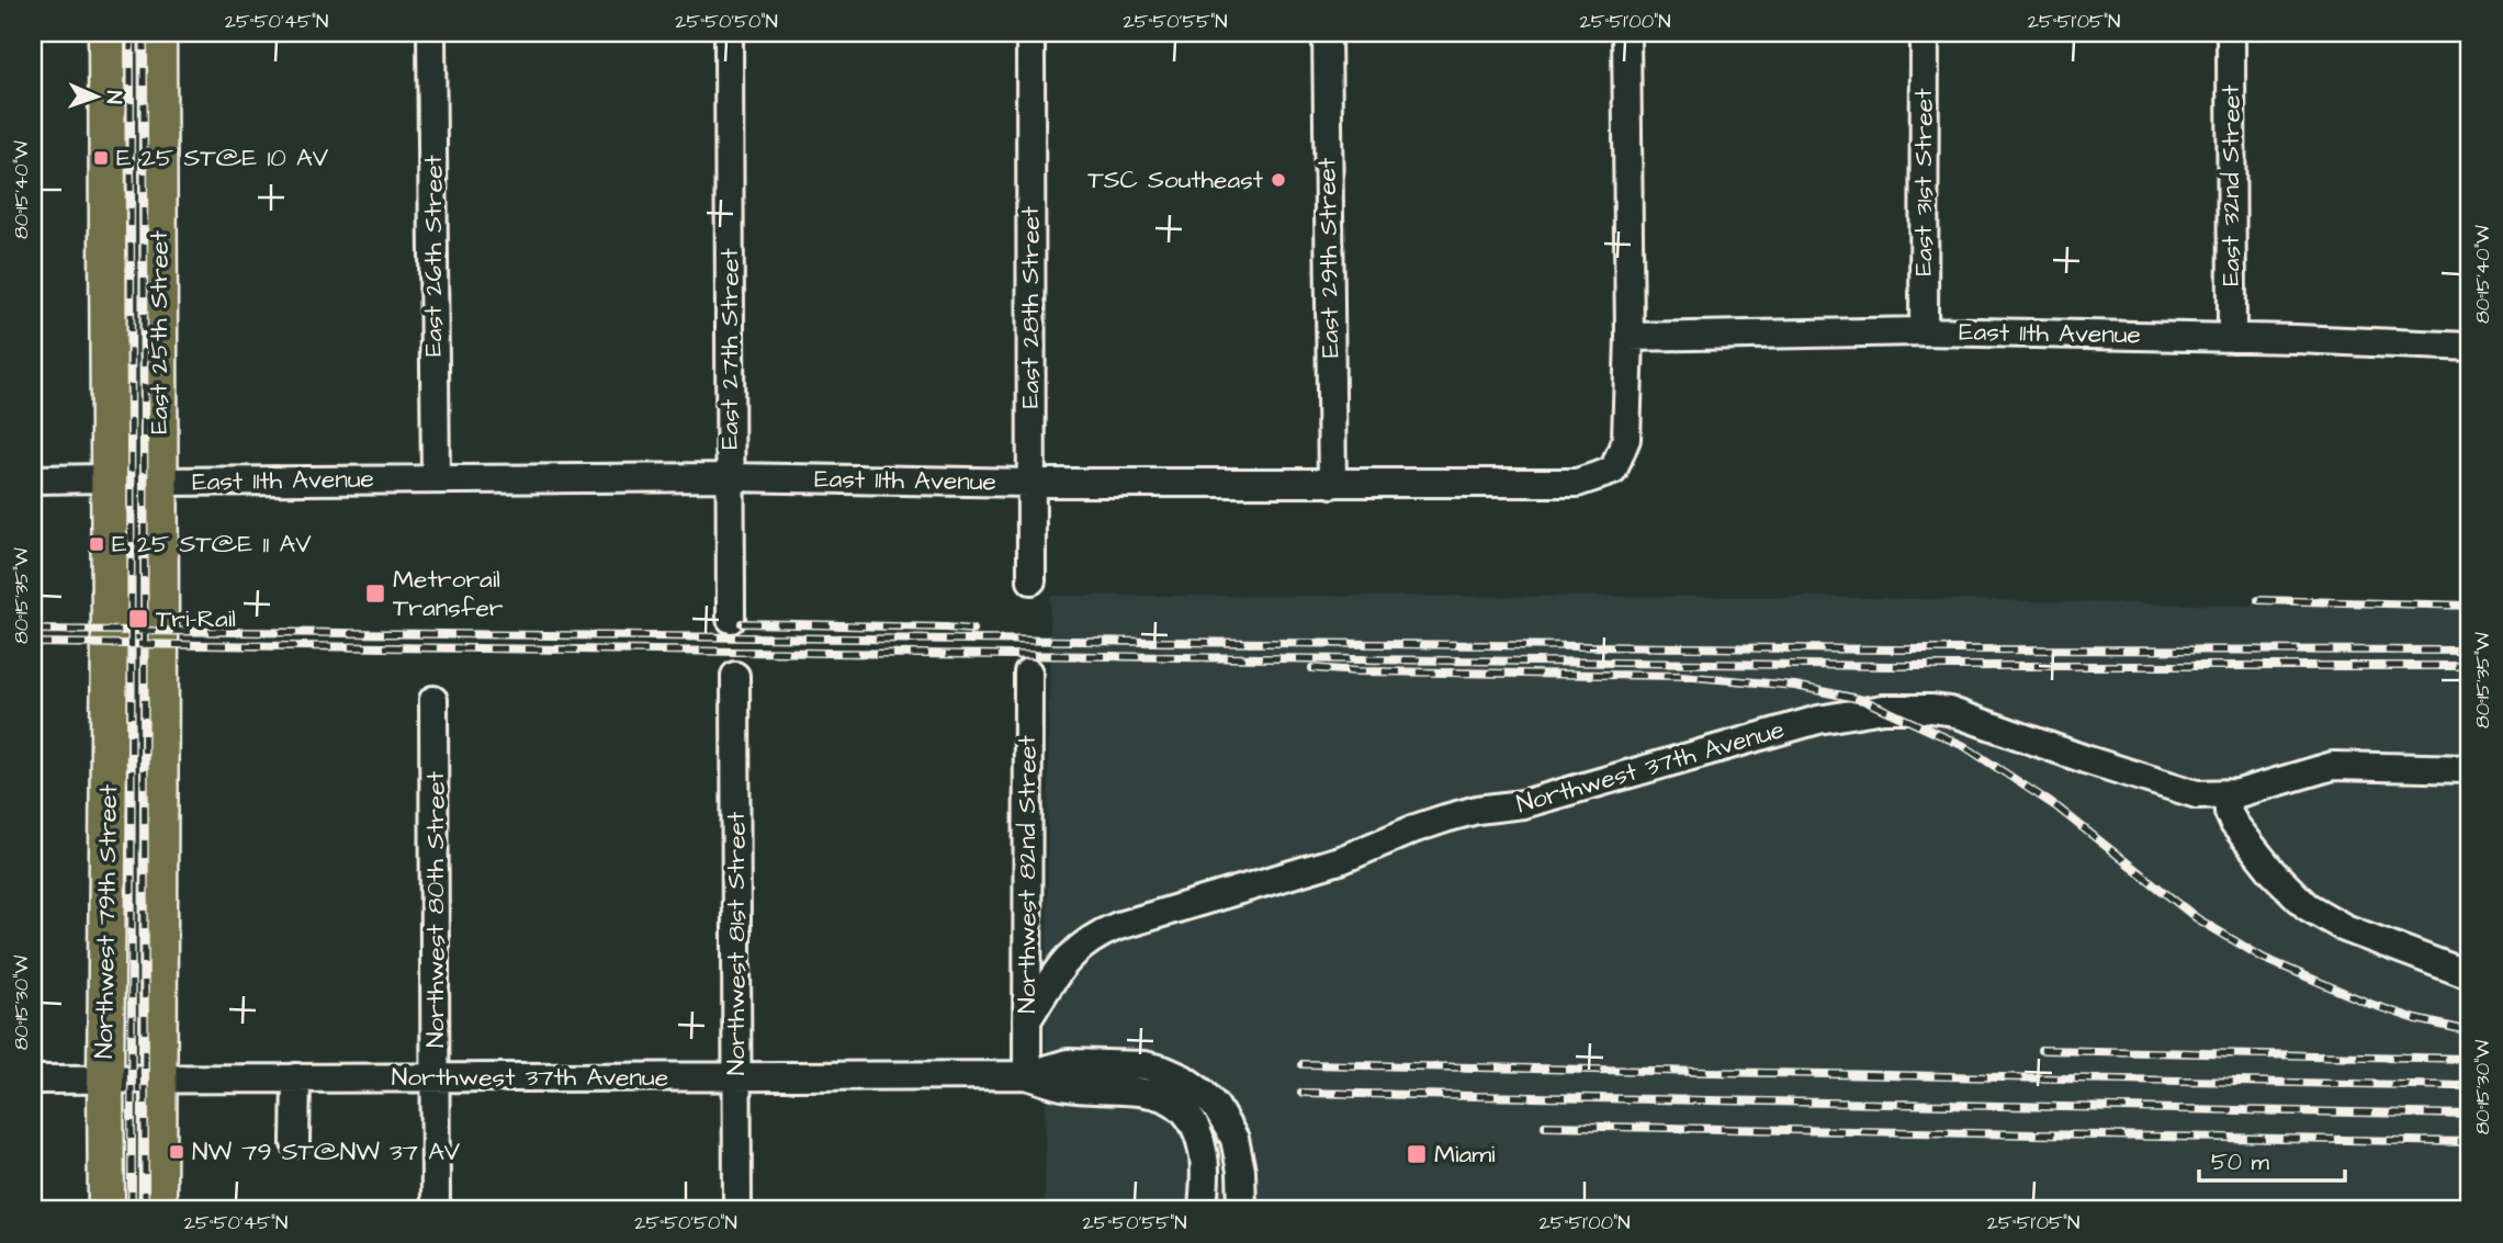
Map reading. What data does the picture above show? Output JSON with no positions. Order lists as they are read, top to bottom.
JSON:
{
  "streets": {
    "main road": ["East 25th Street", "Northwest 79th Street"],
    "street": [
      "East 31st Street",
      "East 32nd Street",
      "East 26th Street",
      "East 29th Street",
      "East 28th Street",
      "East 11th Avenue",
      "East 27th Street",
      "Northwest 37th Avenue",
      "Northwest 82nd Street",
      "Northwest 80th Street",
      "Northwest 81st Street"
    ]
  },
  "crossings": [
    ["East 31st Street", "East 11th Avenue"],
    ["East 32nd Street", "East 11th Avenue"],
    ["East 26th Street", "East 11th Avenue"],
    ["East 29th Street", "East 11th Avenue"],
    ["East 28th Street", "East 11th Avenue"],
    ["East 25th Street", "East 11th Avenue"],
    ["East 25th Street", "Northwest 79th Street"],
    ["East 11th Avenue", "East 27th Street"],
    ["Northwest 37th Avenue", "Northwest 82nd Street"],
    ["Northwest 37th Avenue", "Northwest 80th Street"],
    ["Northwest 37th Avenue", "Northwest 79th Street"],
    ["Northwest 37th Avenue", "Northwest 81st Street"]
  ],
  "places": {
    "transit": [
      "E 25 ST@E 10 AV",
      "E 25 ST@E 11 AV",
      "Metrorail Transfer",
      "Tri-Rail",
      "NW 79 ST@NW 37 AV",
      "Miami"
    ],
    "other": ["TSC Southeast"]
  },
  "scale_bar": "50 m",
  "north": "right",
  "coordinates": [
    "25°50'45\"N",
    "25°50'50\"N",
    "25°50'55\"N",
    "25°51'00\"N",
    "25°51'05\"N",
    "80°15'40\"W",
    "80°15'35\"W",
    "80°15'30\"W"
  ]
}
